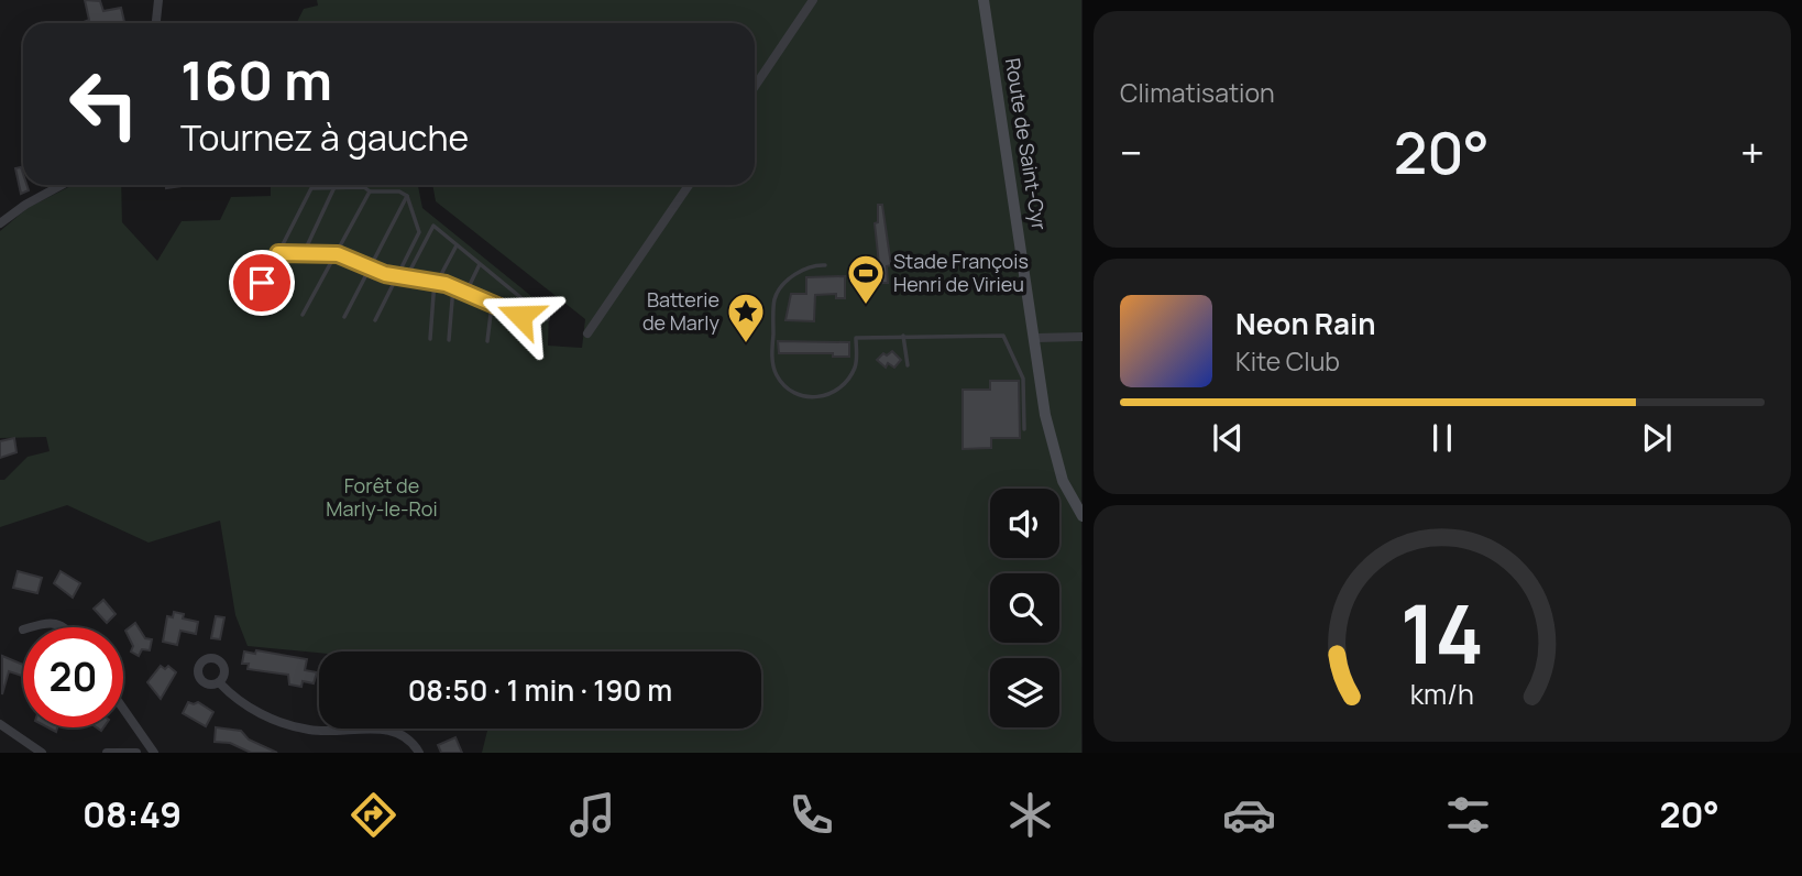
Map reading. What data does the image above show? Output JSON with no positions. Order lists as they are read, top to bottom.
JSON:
{
  "streets": {
    "main road": ["Route de Saint-Cyr"]
  },
  "parks": ["Forêt de Marly-le-Roi"],
  "places": {
    "sports": ["Stade François Henri de Virieu"],
    "place": ["Batterie de Marly"]
  },
  "page": {
    "tile": "Climatisation",
    "turn": ["160 m", "Tournez à gauche"],
    "heat": ["−", "20°", "+"],
    "song": ["Neon Rain", "Kite Club"],
    "limit": "20",
    "trip": "08:50 · 1 min · 190 m",
    "tabs": ["08:49", "20°"],
    "gauge": ["14", "km/h"]
  }
}
